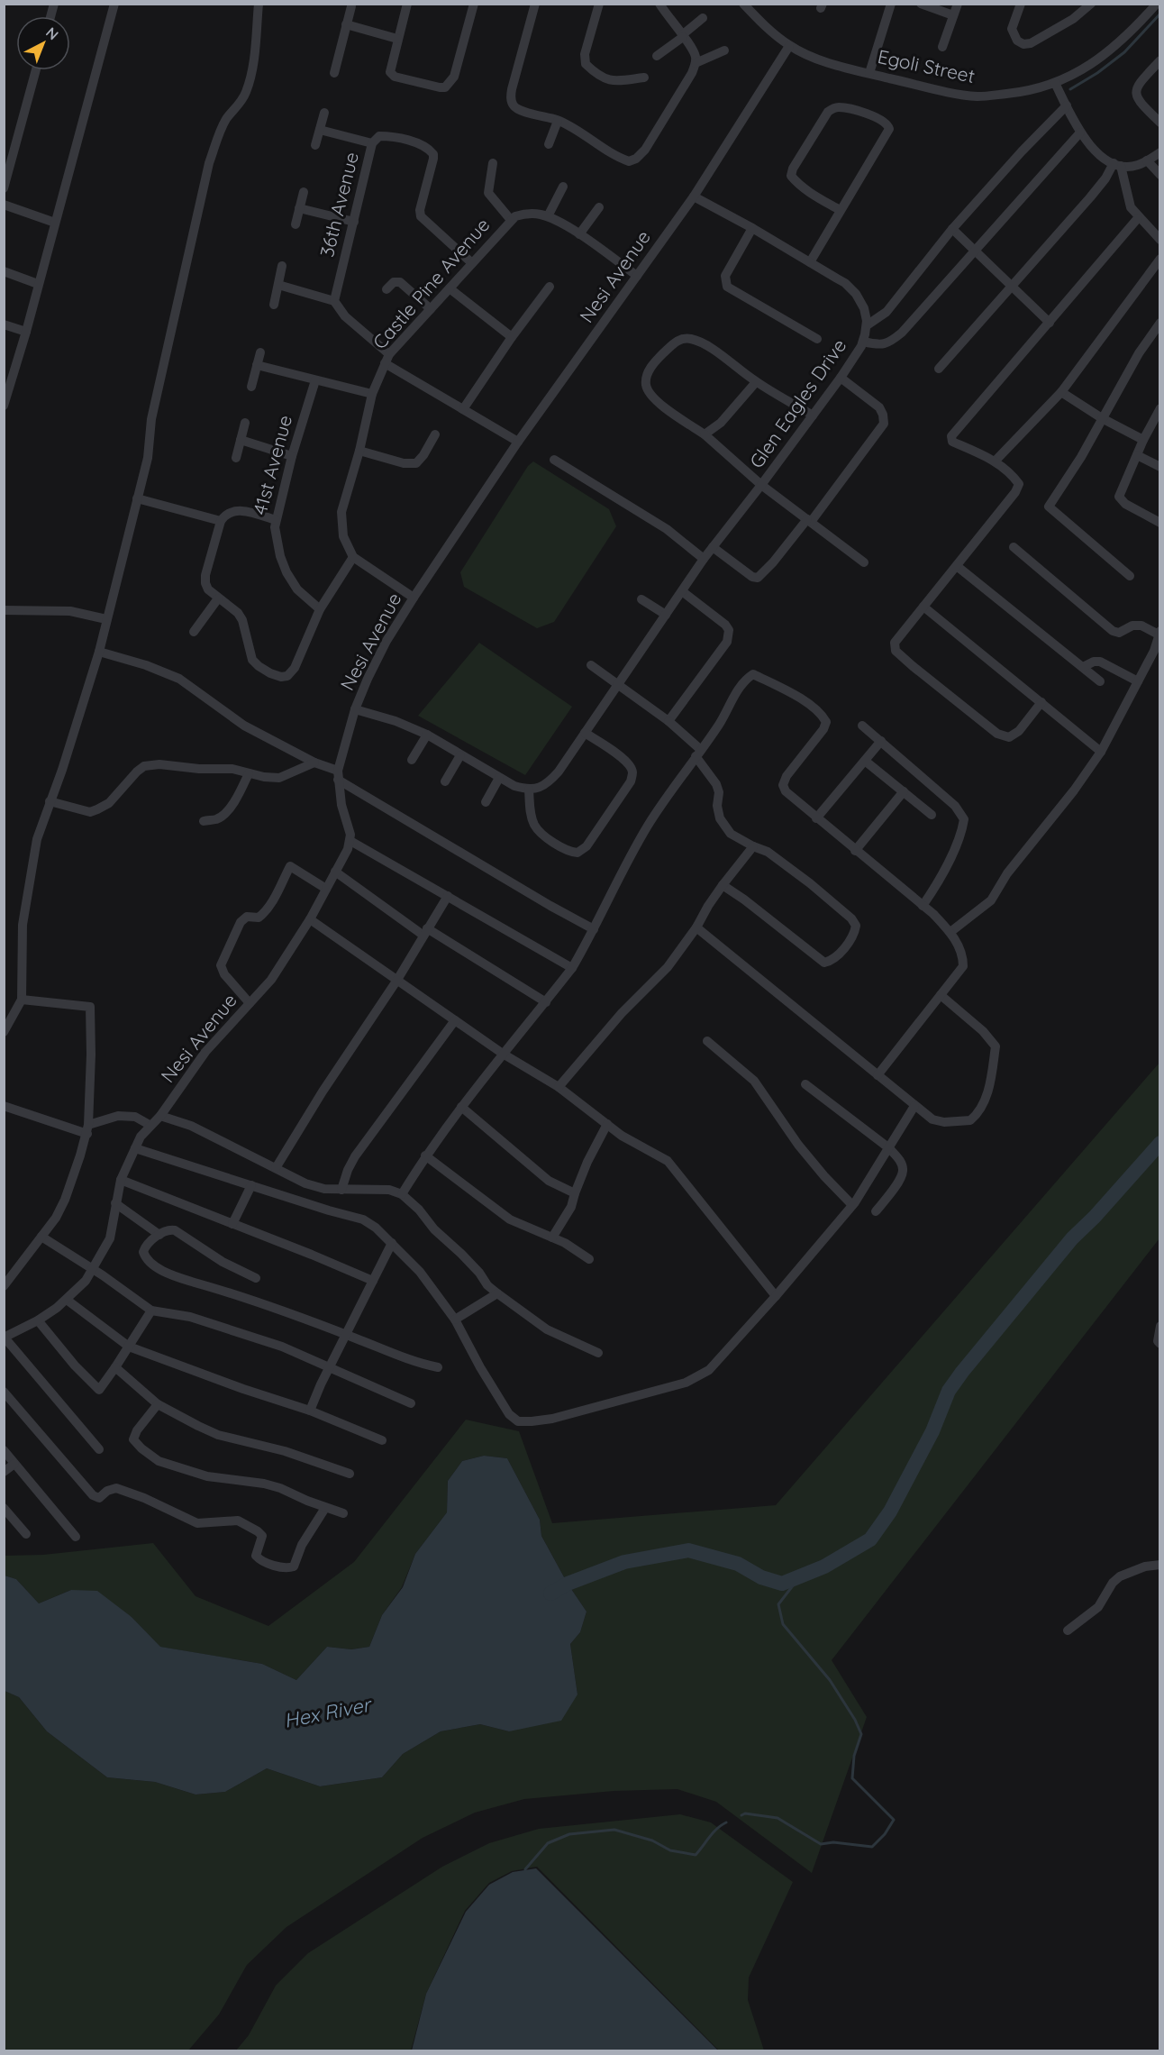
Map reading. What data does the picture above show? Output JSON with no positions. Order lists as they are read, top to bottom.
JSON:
{
  "streets": {
    "street": [
      "Egoli Street",
      "36th Avenue",
      "Nesi Avenue",
      "Castle Pine Avenue",
      "Glen Eagles Drive",
      "41st Avenue"
    ]
  },
  "crossings": [
    ["Egoli Street", "Nesi Avenue"],
    ["36th Avenue", "Castle Pine Avenue"],
    ["Nesi Avenue", "Castle Pine Avenue"],
    ["Nesi Avenue", "Glen Eagles Drive"]
  ],
  "water": ["Hex River"],
  "north": "top right"
}
